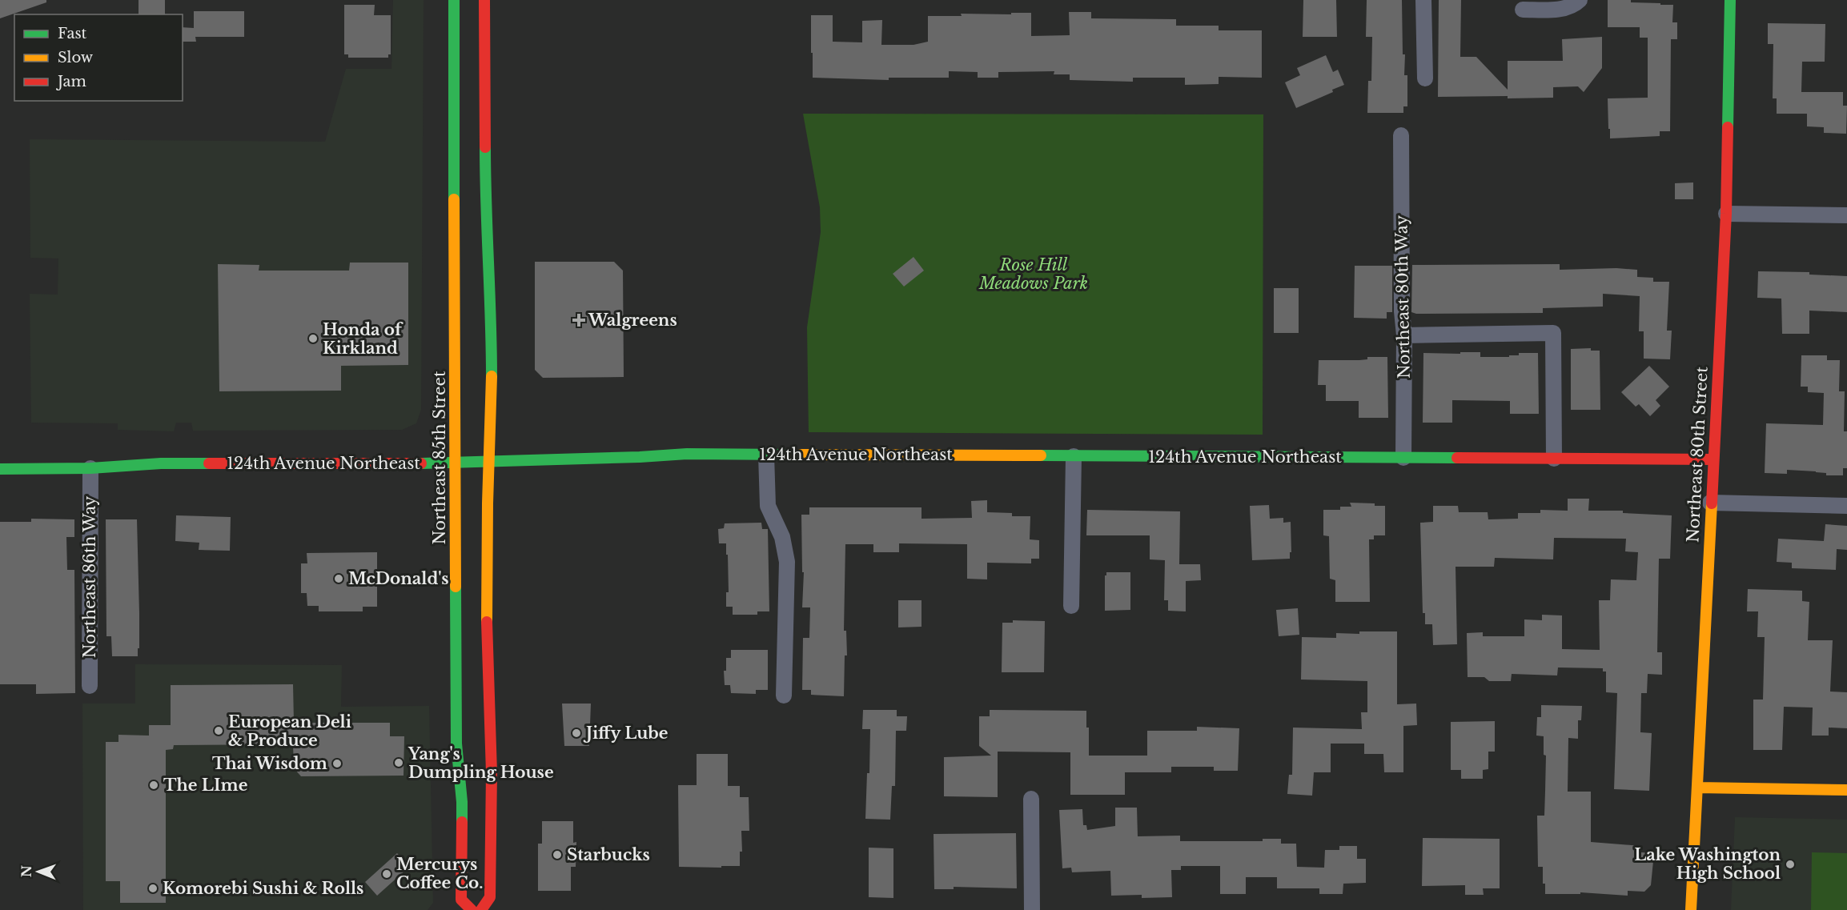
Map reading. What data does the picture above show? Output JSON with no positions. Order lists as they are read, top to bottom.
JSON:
{
  "streets": {
    "main road": ["124th Avenue Northeast", "Northeast 80th Street", "Northeast 85th Street"],
    "street": ["Northeast 80th Way", "Northeast 86th Way"]
  },
  "crossings": [
    ["Northeast 80th Way", "124th Avenue Northeast"],
    ["124th Avenue Northeast", "Northeast 80th Street"],
    ["124th Avenue Northeast", "Northeast 85th Street"],
    ["124th Avenue Northeast", "Northeast 86th Way"]
  ],
  "parks": ["Rose Hill Meadows Park"],
  "places": {
    "health": ["Walgreens"],
    "other": [
      "Honda of Kirkland",
      "McDonald's",
      "European Deli & Produce",
      "Jiffy Lube",
      "Yang's Dumpling House",
      "Thai Wisdom",
      "The LIme",
      "Starbucks",
      "Lake Washington High School",
      "Mercurys Coffee Co.",
      "Komorebi Sushi & Rolls"
    ]
  },
  "legend": ["Fast", "Slow", "Jam"],
  "north": "left"
}
